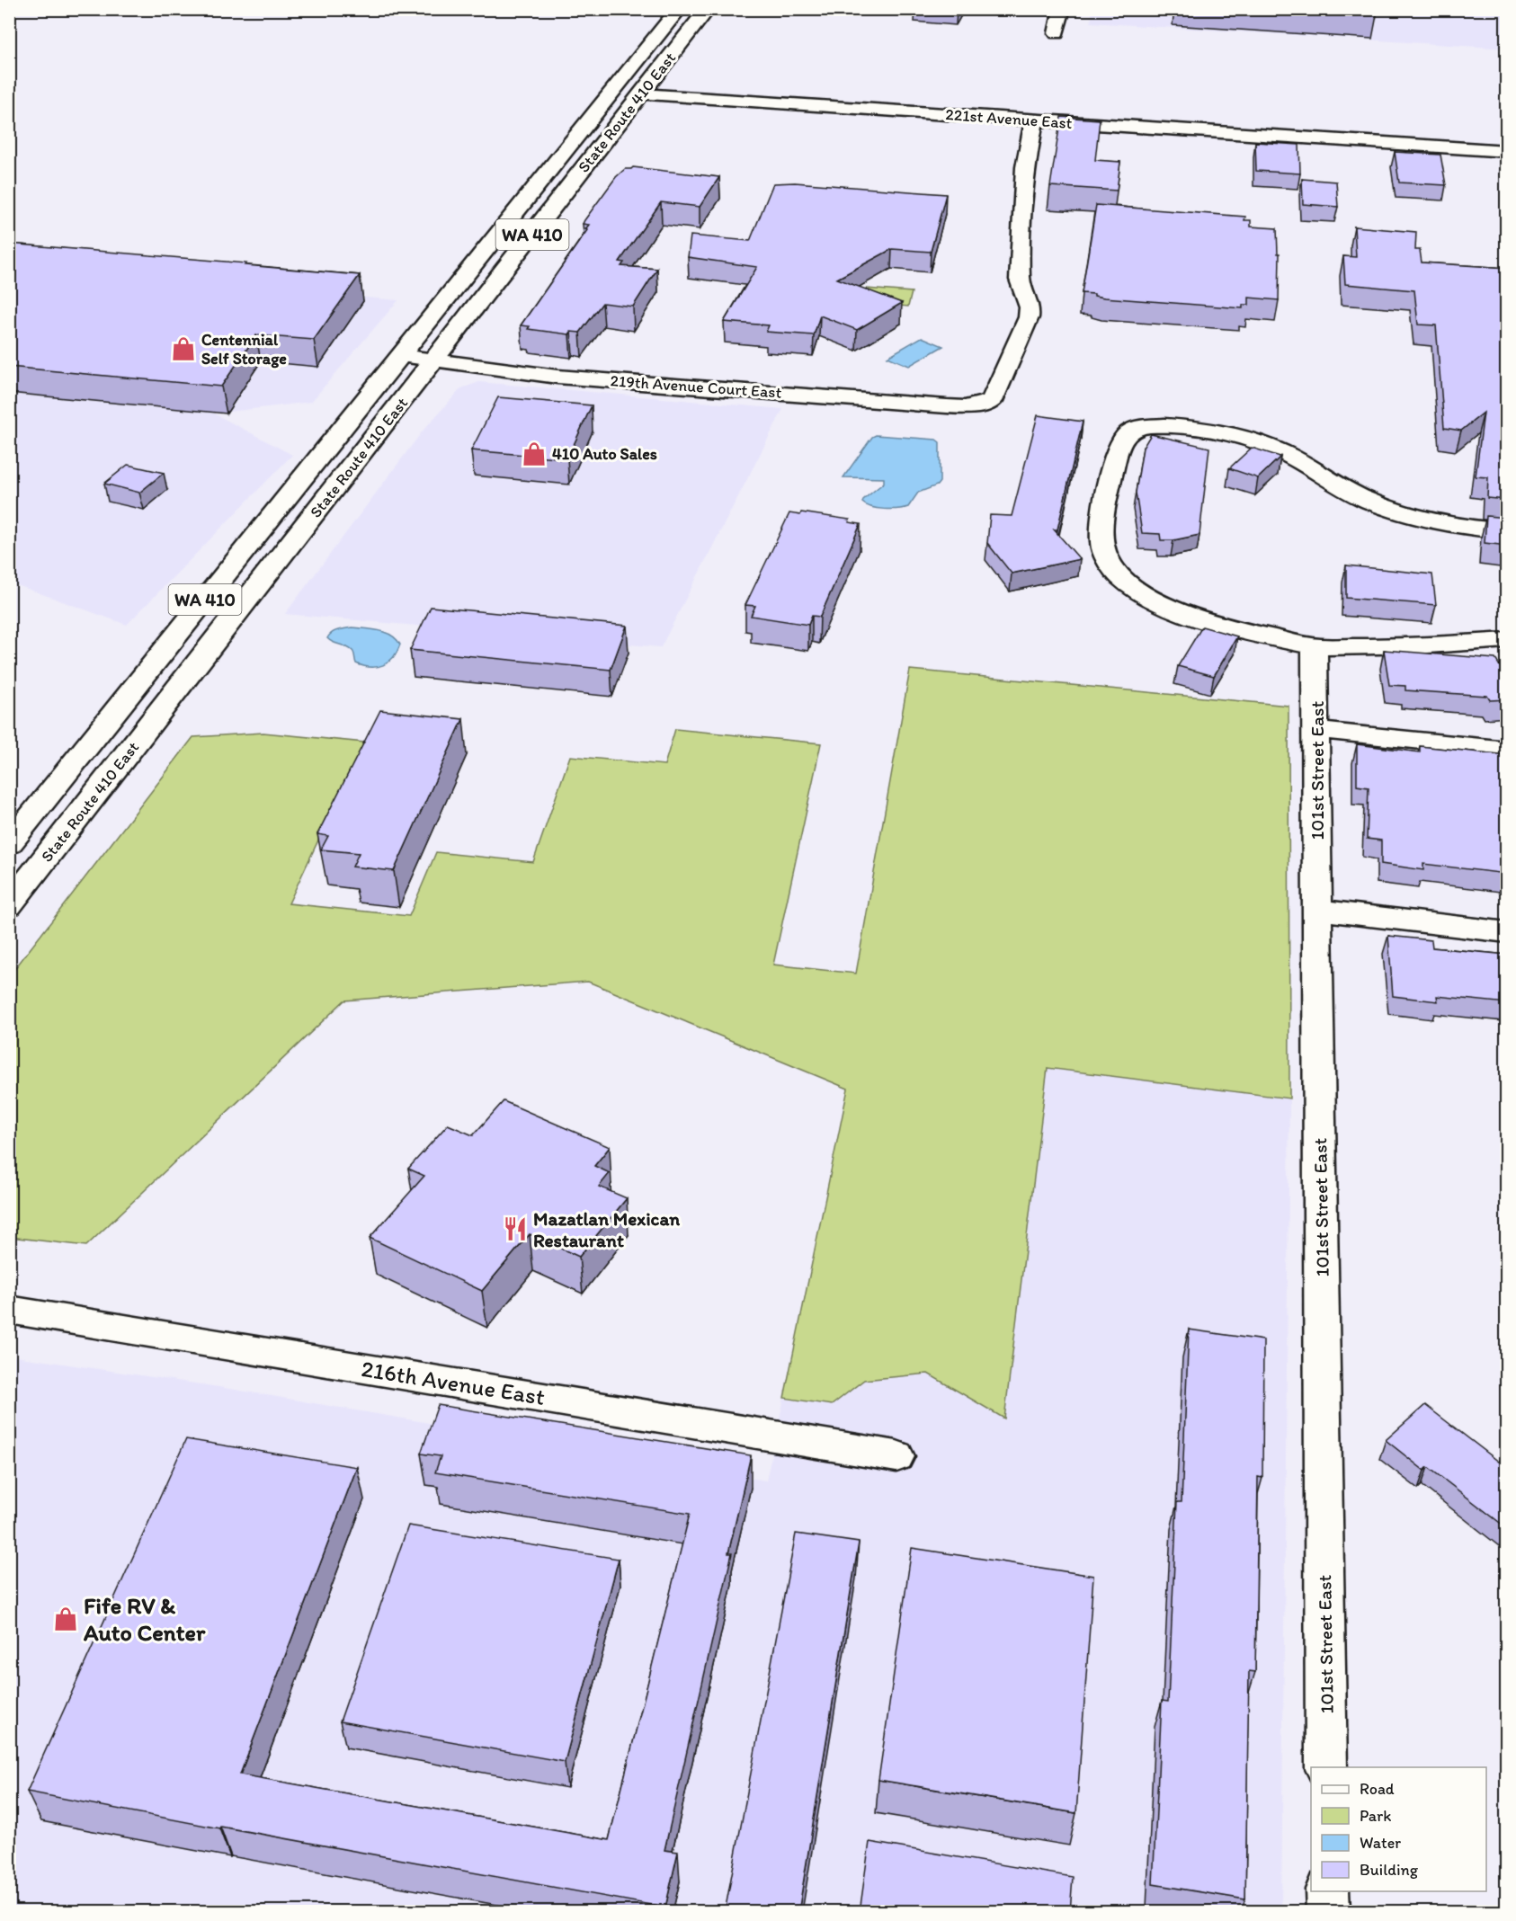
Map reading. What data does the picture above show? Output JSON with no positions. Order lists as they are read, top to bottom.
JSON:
{
  "streets": {
    "street": [
      "State Route 410 East",
      "221st Avenue East",
      "WA 410",
      "219th Avenue Court East",
      "101st Street East",
      "216th Avenue East"
    ]
  },
  "crossings": [
    ["State Route 410 East", "221st Avenue East"],
    ["State Route 410 East", "219th Avenue Court East"],
    ["221st Avenue East", "219th Avenue Court East"]
  ],
  "places": {
    "shop": ["Centennial Self Storage", "410 Auto Sales", "Fife RV & Auto Center"],
    "restaurant": ["Mazatlan Mexican Restaurant"]
  },
  "legend": [
    "Road",
    "Park",
    "Water",
    "Building"
  ]
}
